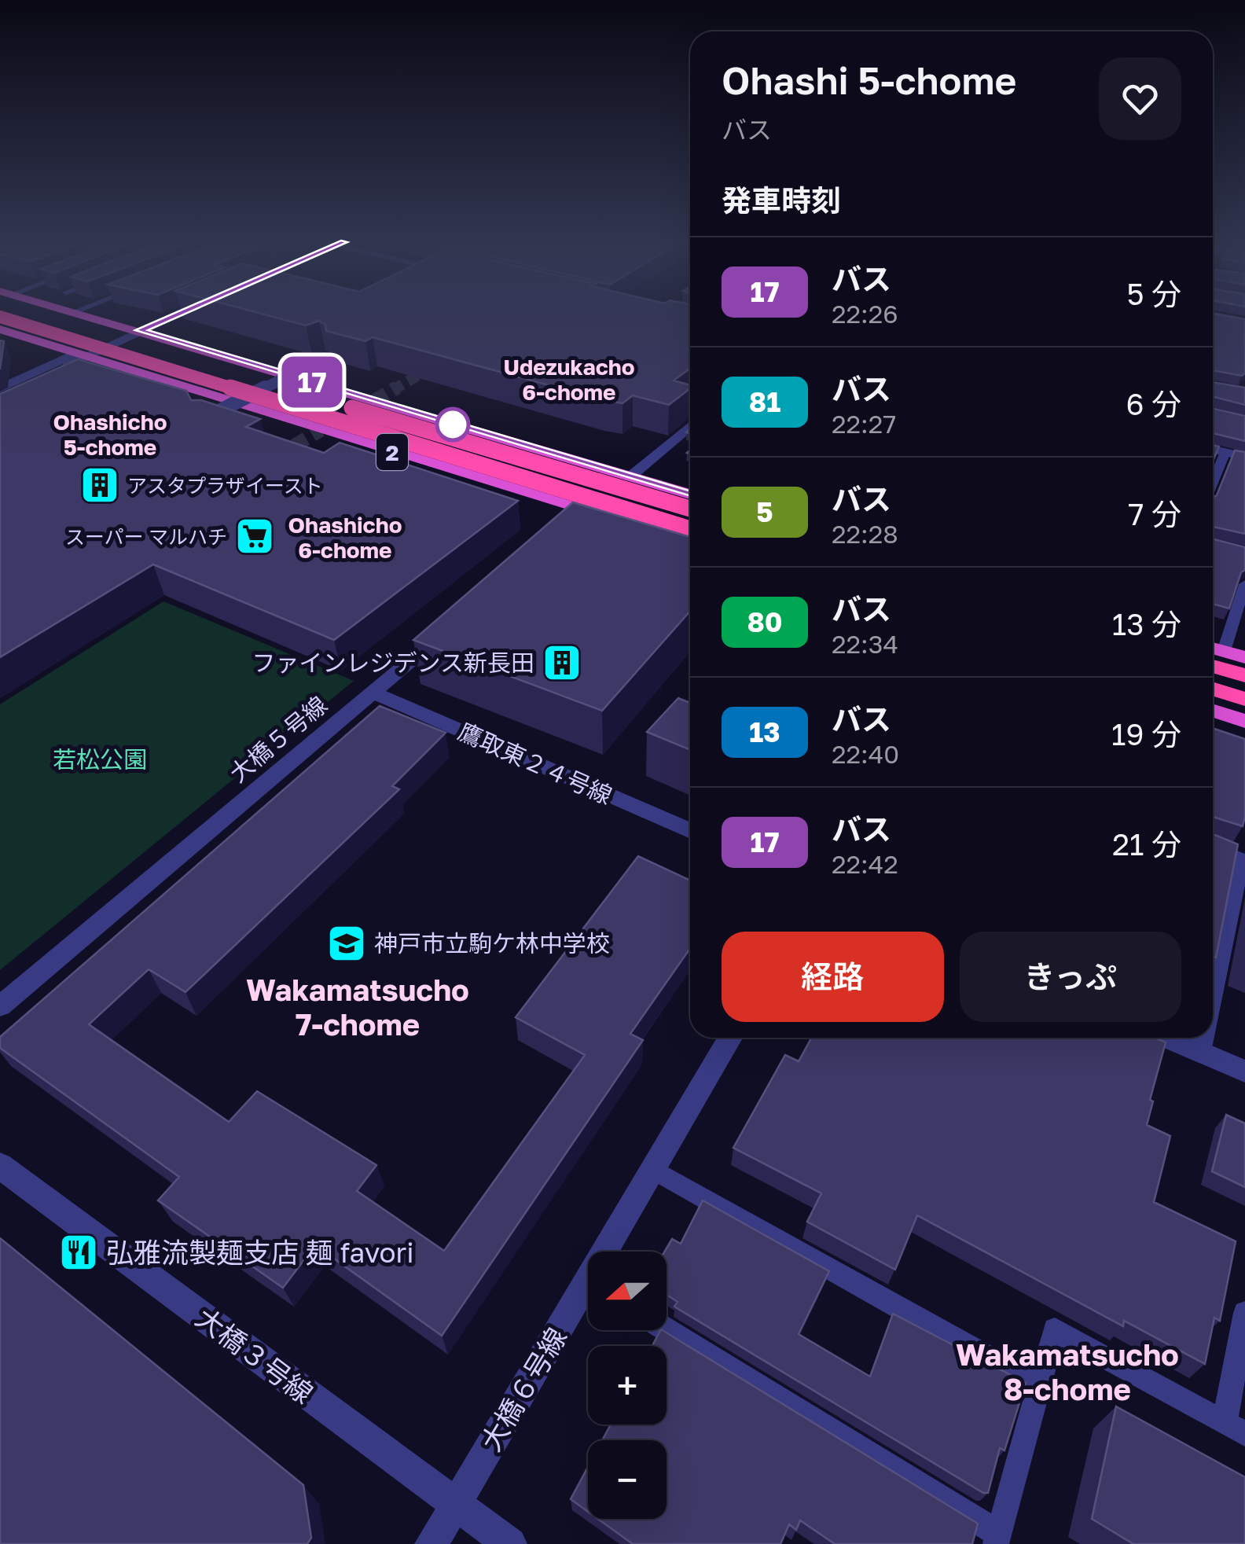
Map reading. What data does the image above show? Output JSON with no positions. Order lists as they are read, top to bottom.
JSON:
{
  "streets": {
    "highway": ["2"],
    "street": [
      "大橋５号線",
      "鷹取東２４号線",
      "大橋３号線",
      "大橋６号線"
    ]
  },
  "crossings": [
    ["大橋５号線", "鷹取東２４号線"],
    ["大橋３号線", "大橋６号線"]
  ],
  "districts": [
    "Udezukacho 6-chome",
    "Ohashicho 5-chome",
    "Ohashicho 6-chome",
    "Wakamatsucho 7-chome",
    "Wakamatsucho 8-chome"
  ],
  "parks": ["若松公園"],
  "places": {
    "building": ["アスタプラザイースト", "ファインレジデンス新長田"],
    "supermarket": ["スーパー マルハチ"],
    "school or university": ["神戸市立駒ケ林中学校"],
    "restaurant": ["弘雅流製麺支店 麺 favori"]
  },
  "lines": ["bus line 17"],
  "north": "left",
  "page": {
    "on_map": "17",
    "heading": [
      ["Ohashi 5-chome", "バス"],
      "発車時刻"
    ],
    "list": [
      {
        "mark": "17",
        "name": "バス",
        "note": "22:26",
        "value": "5 分"
      },
      {
        "mark": "81",
        "name": "バス",
        "note": "22:27",
        "value": "6 分"
      },
      {
        "mark": "5",
        "name": "バス",
        "note": "22:28",
        "value": "7 分"
      },
      {
        "mark": "80",
        "name": "バス",
        "note": "22:34",
        "value": "13 分"
      },
      {
        "mark": "13",
        "name": "バス",
        "note": "22:40",
        "value": "19 分"
      },
      {
        "mark": "17",
        "name": "バス",
        "note": "22:42",
        "value": "21 分"
      }
    ],
    "buttons": ["経路", "きっぷ"],
    "map_buttons": ["+", "−"]
  }
}
